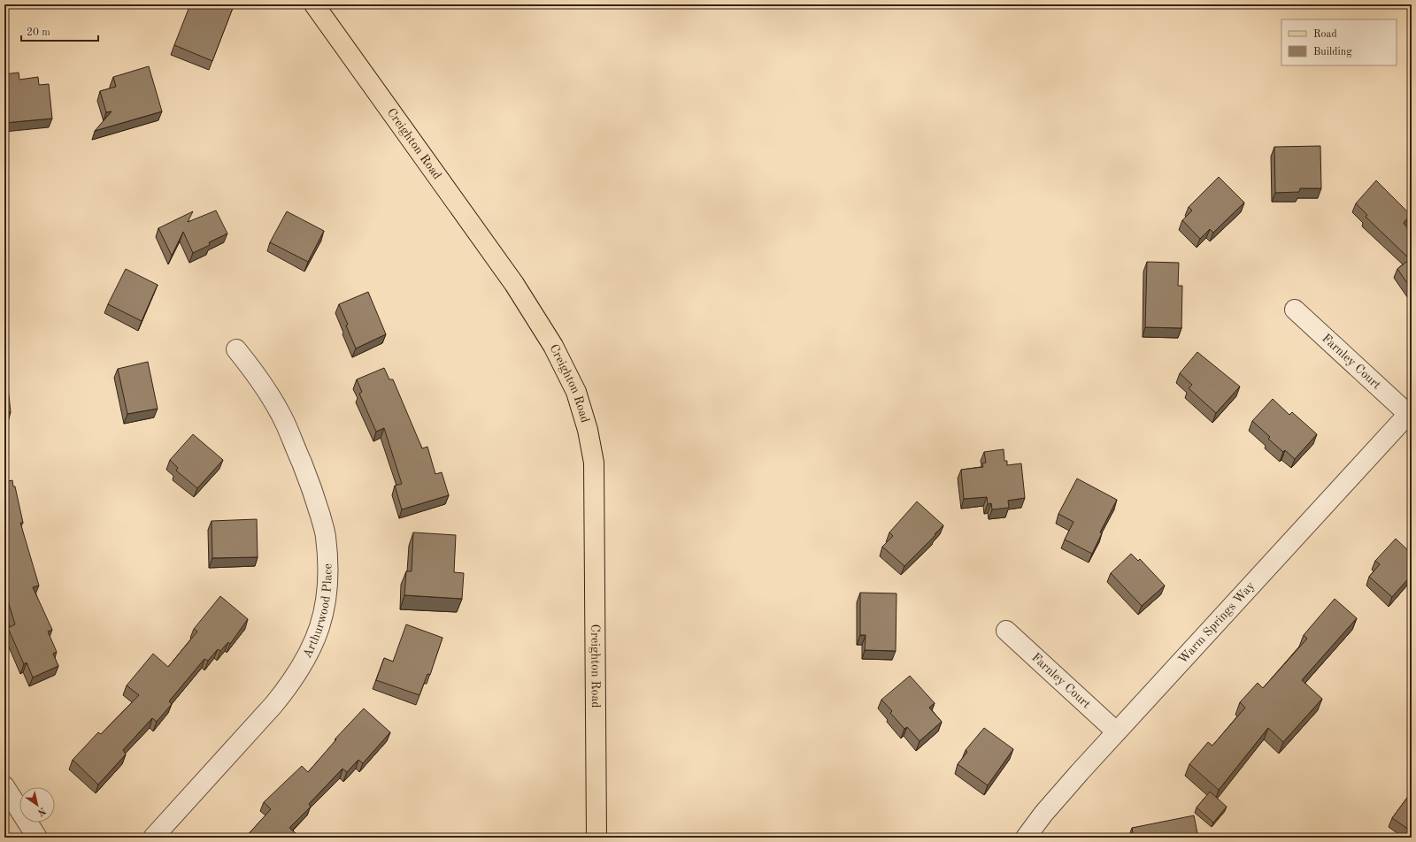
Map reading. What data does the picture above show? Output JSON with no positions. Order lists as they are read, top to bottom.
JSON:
{
  "streets": {
    "main road": ["Creighton Road"],
    "street": ["Farnley Court", "Arthurwood Place", "Warm Springs Way"]
  },
  "crossings": [
    ["Farnley Court", "Warm Springs Way"]
  ],
  "legend": ["Road", "Building"],
  "scale_bar": "20 m",
  "north": "bottom right"
}
